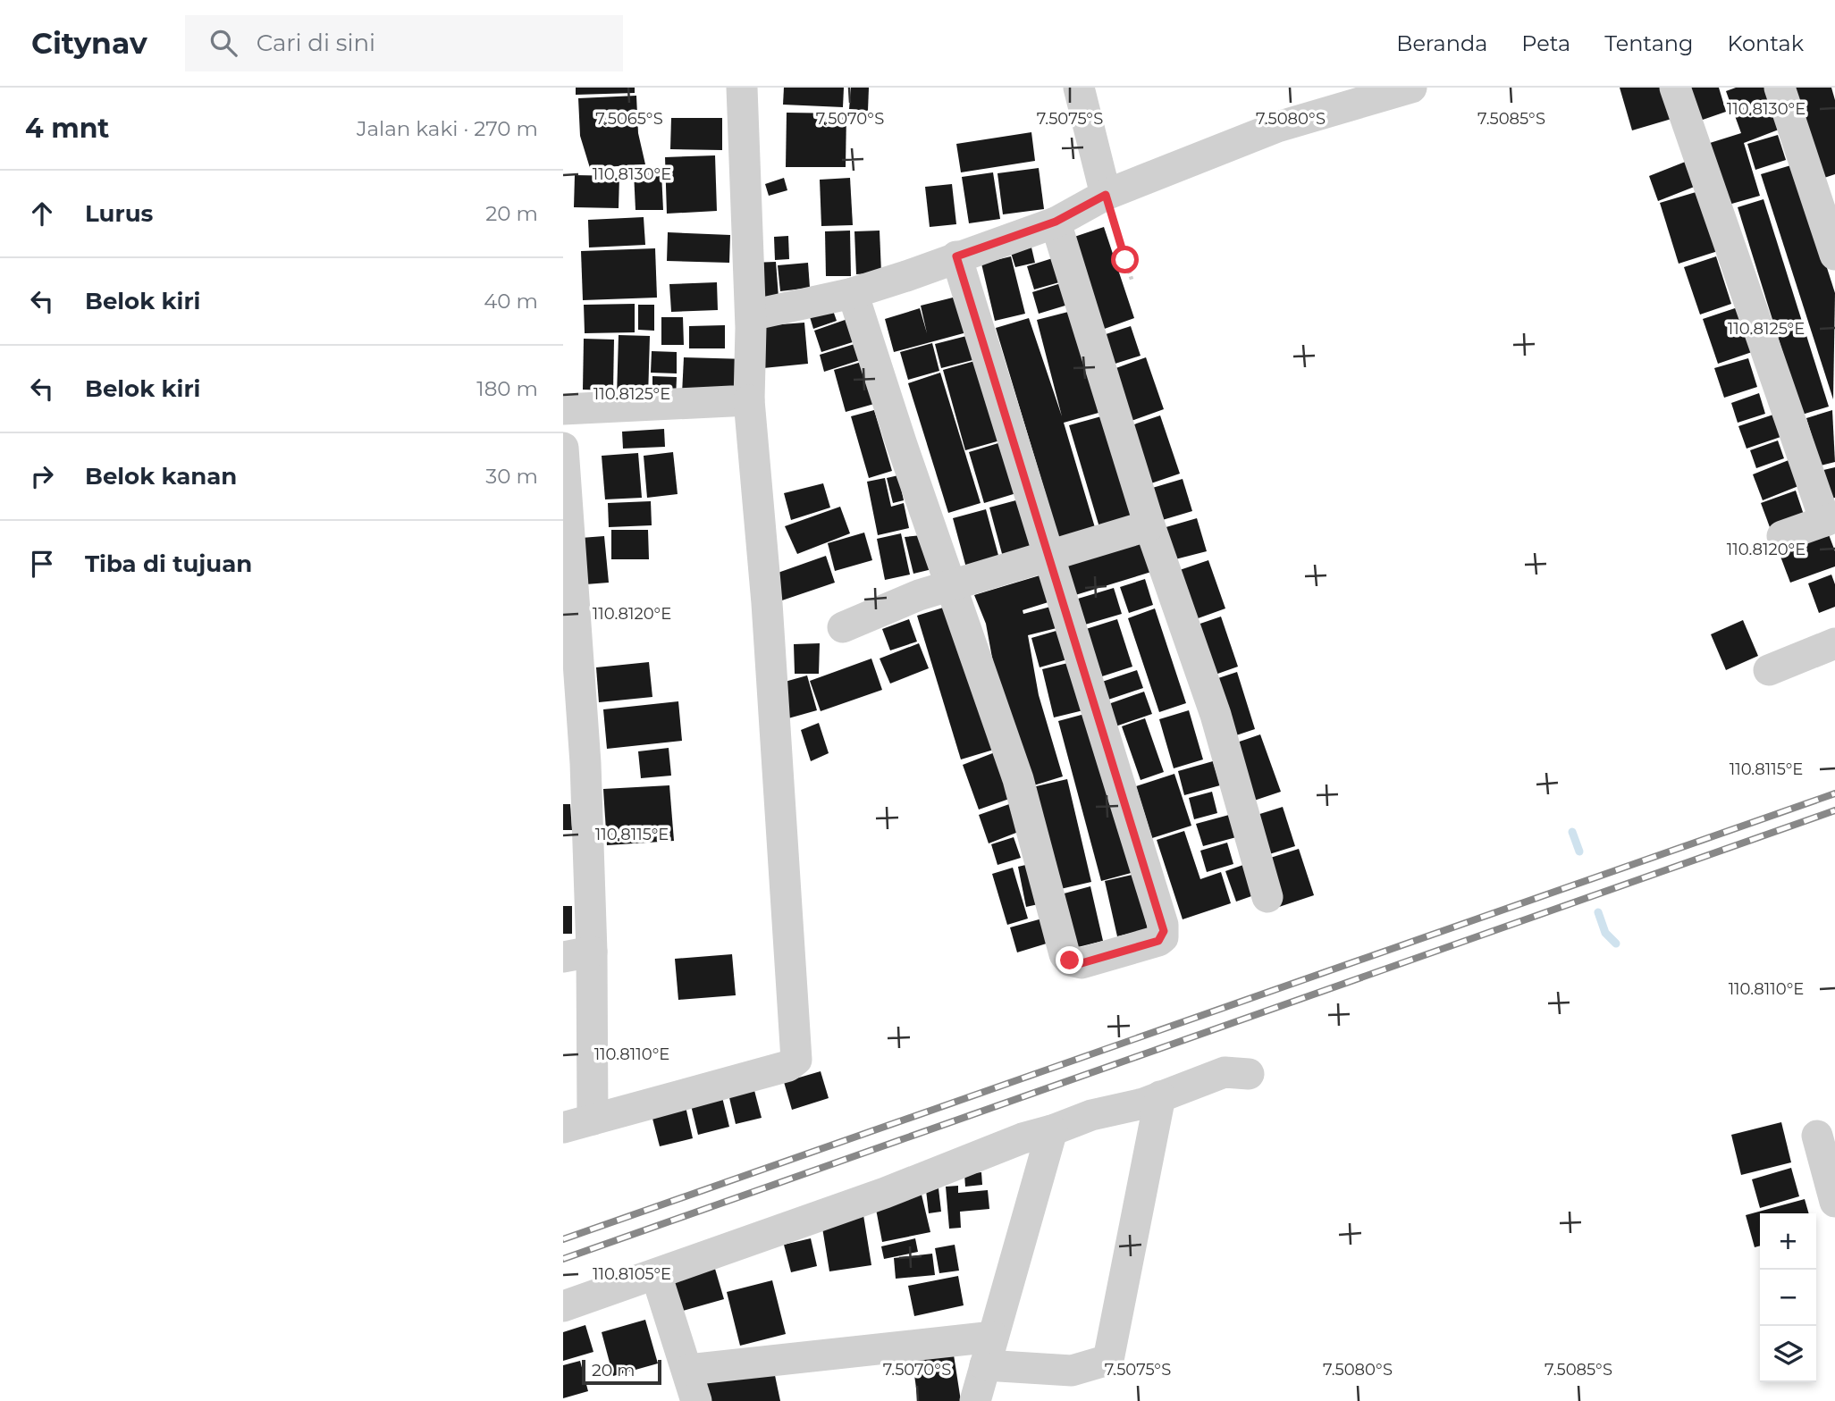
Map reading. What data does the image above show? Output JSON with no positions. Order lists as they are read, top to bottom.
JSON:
{
  "scale_bar": "20 m",
  "page": {
    "header": "Citynav",
    "search": "Cari di sini",
    "nav": [
      "Beranda",
      "Peta",
      "Tentang",
      "Kontak"
    ],
    "heading": ["4 mnt", "Jalan kaki · 270 m"],
    "list": [
      ["Lurus", "20 m"],
      ["Belok kiri", "40 m"],
      ["Belok kiri", "180 m"],
      ["Belok kanan", "30 m"],
      "Tiba di tujuan"
    ],
    "map_buttons": ["+", "−"],
    "scale": "20 m"
  },
  "coordinates": [
    "110.8130°E",
    "7.5065°S",
    "7.5070°S",
    "7.5075°S",
    "7.5080°S",
    "7.5085°S",
    "110.8125°E",
    "110.8120°E",
    "110.8115°E",
    "110.8110°E",
    "110.8105°E"
  ]
}
